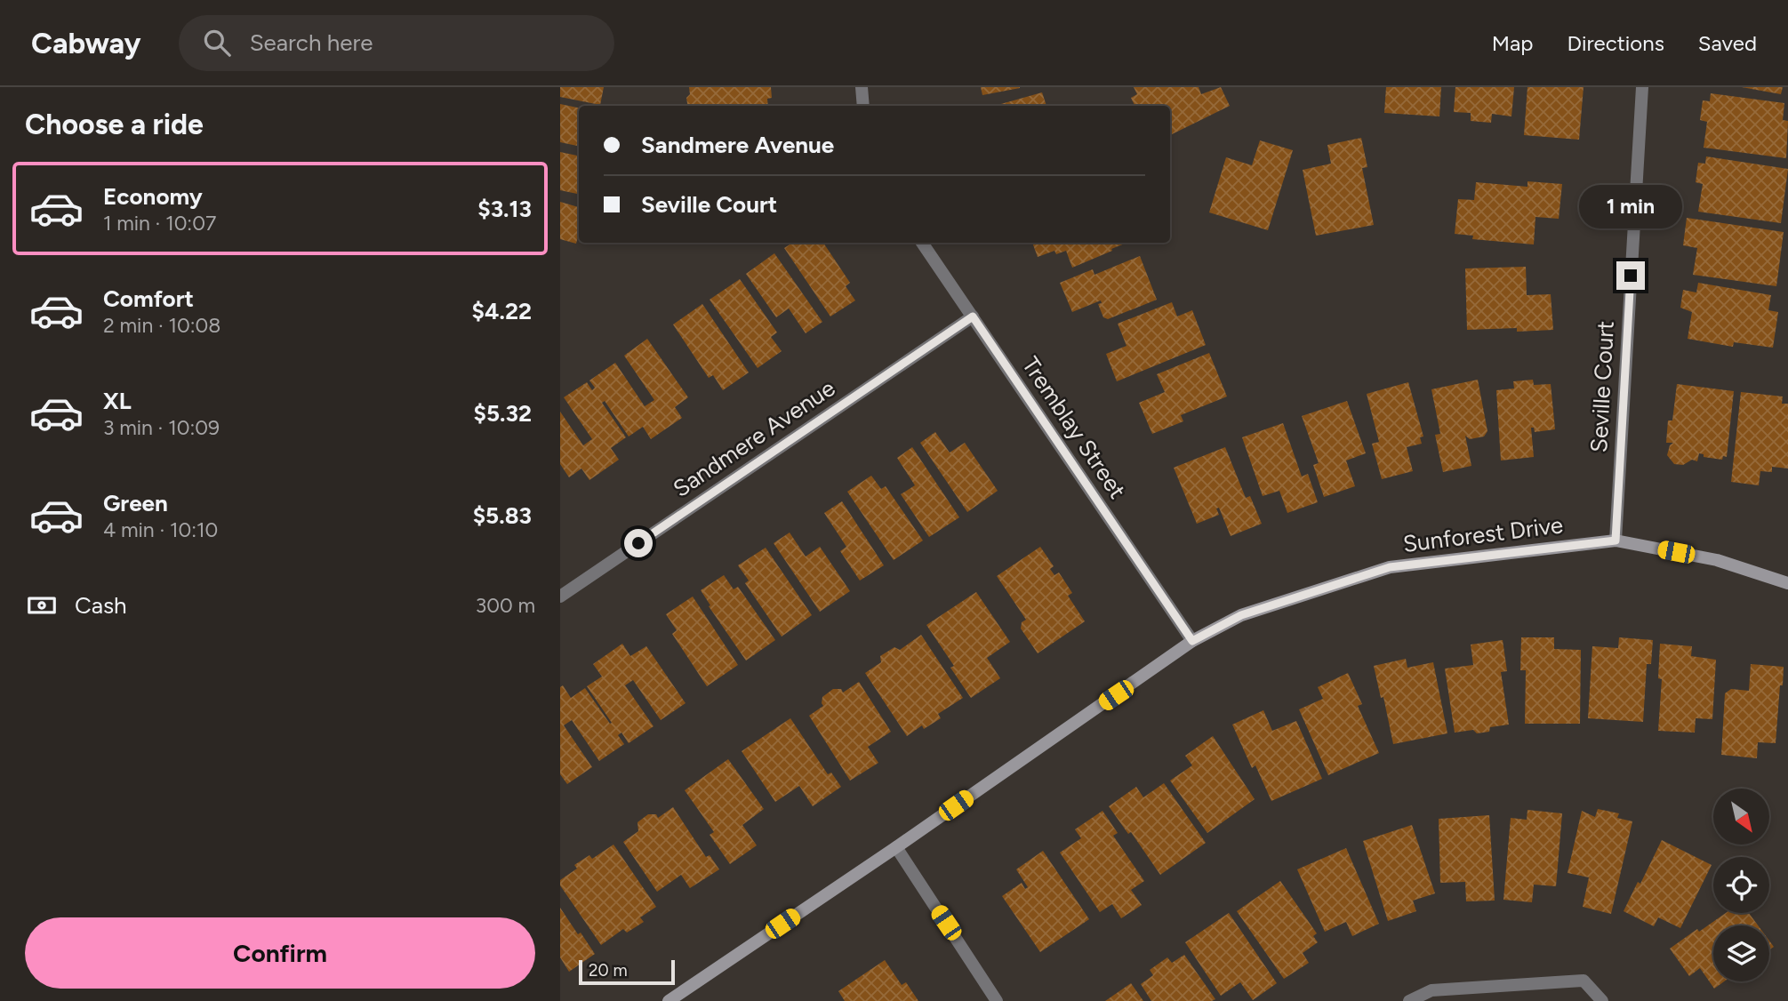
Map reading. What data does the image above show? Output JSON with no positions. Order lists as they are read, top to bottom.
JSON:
{
  "streets": {
    "street": [
      "Seville Court",
      "Tremblay Street",
      "Sandmere Avenue",
      "Sunforest Drive"
    ]
  },
  "crossings": [
    ["Seville Court", "Sunforest Drive"],
    ["Tremblay Street", "Sandmere Avenue"],
    ["Tremblay Street", "Sunforest Drive"]
  ],
  "scale_bar": "20 m",
  "north": "bottom right",
  "page": {
    "header": "Cabway",
    "search": "Search here",
    "nav": ["Map", "Directions", "Saved"],
    "heading": "Choose a ride",
    "banner": ["Sandmere Avenue", "Seville Court"],
    "list": [
      {
        "name": "Economy",
        "note": "1 min · 10:07",
        "value": "$3.13"
      },
      {
        "name": "Comfort",
        "note": "2 min · 10:08",
        "value": "$4.22"
      },
      {
        "name": "XL",
        "note": "3 min · 10:09",
        "value": "$5.32"
      },
      {
        "name": "Green",
        "note": "4 min · 10:10",
        "value": "$5.83"
      }
    ],
    "bubble": "1 min",
    "pay": ["Cash", "300 m"],
    "buttons": "Confirm",
    "scale": "20 m"
  }
}
